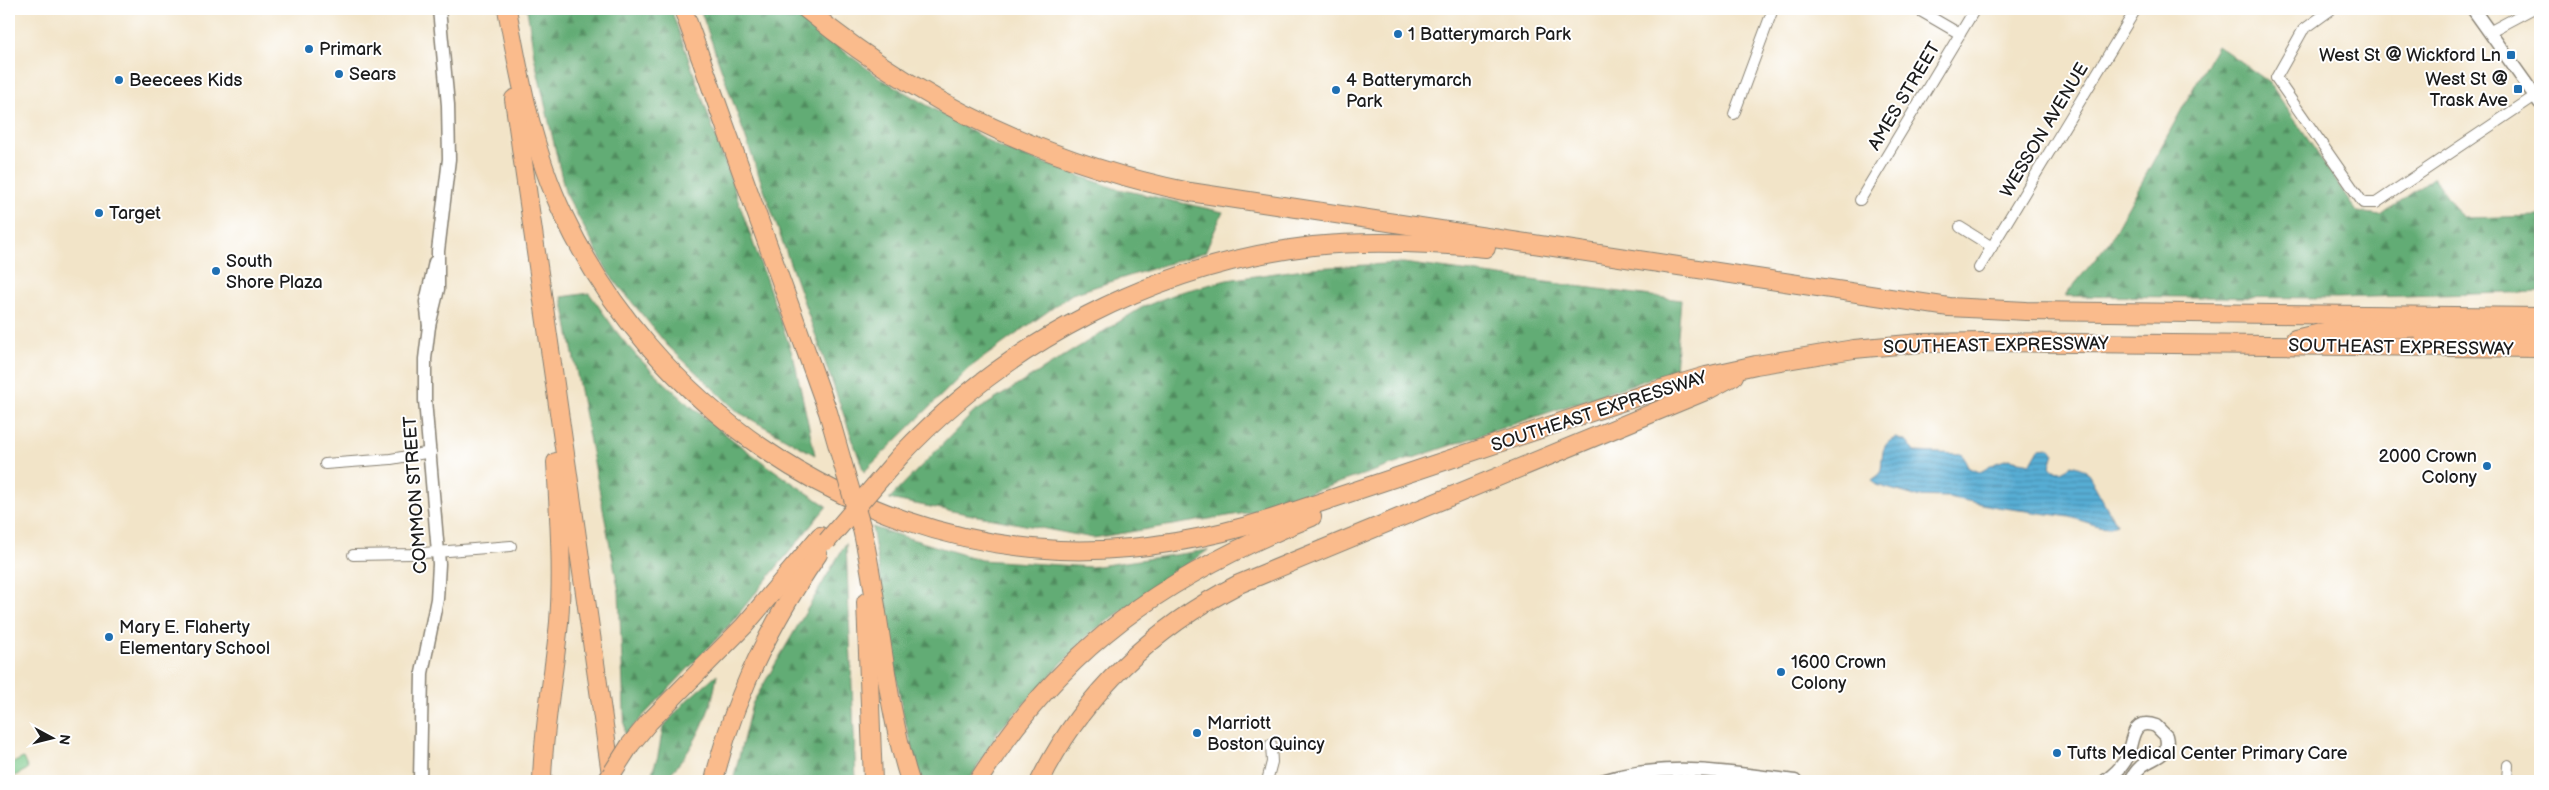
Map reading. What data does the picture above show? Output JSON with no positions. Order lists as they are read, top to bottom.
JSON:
{
  "streets": {
    "highway": ["SOUTHEAST EXPRESSWAY"],
    "street": ["AMES STREET", "WESSON AVENUE", "COMMON STREET"]
  },
  "places": {
    "other": [
      "1 Batterymarch Park",
      "Primark",
      "Sears",
      "Beecees Kids",
      "4 Batterymarch Park",
      "Target",
      "South Shore Plaza",
      "2000 Crown Colony",
      "Mary E. Flaherty Elementary School",
      "1600 Crown Colony",
      "Marriott Boston Quincy",
      "Tufts Medical Center Primary Care"
    ],
    "transit": ["West St @ Wickford Ln", "West St @ Trask Ave"]
  },
  "north": "right"
}
